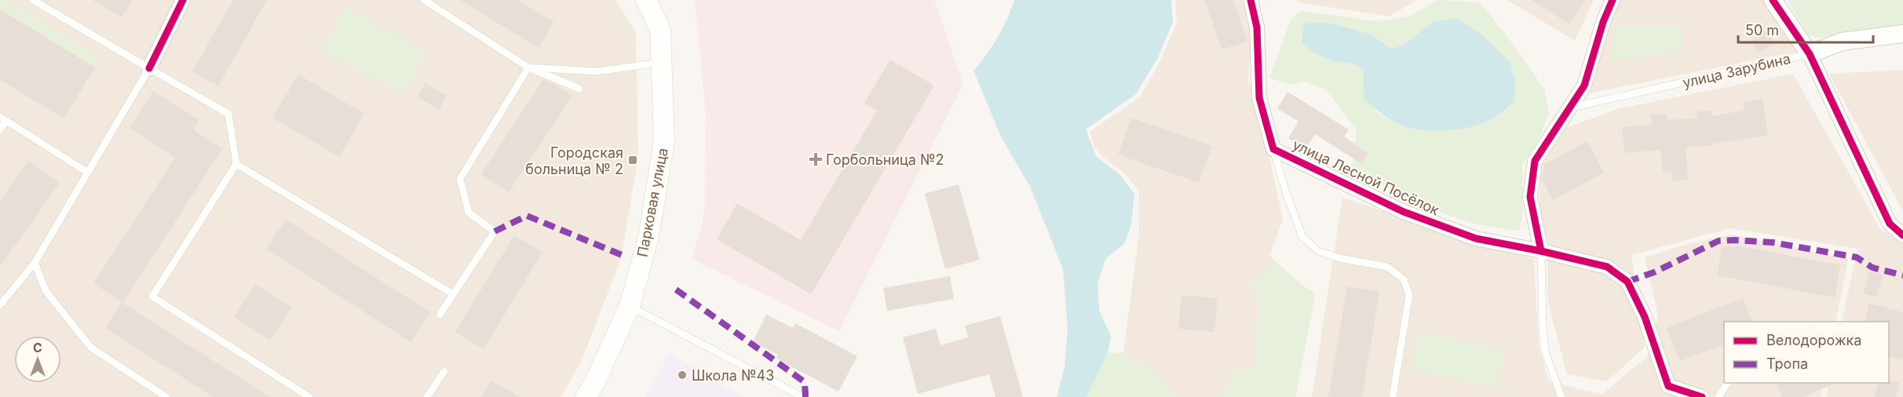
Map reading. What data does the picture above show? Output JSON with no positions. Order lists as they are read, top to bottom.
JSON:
{
  "streets": {
    "main road": ["Парковая улица"],
    "street": ["улица Зарубина", "улица Лесной Посёлок"]
  },
  "places": {
    "health": ["Горбольница №2"],
    "transit": ["Городская больница № 2"],
    "other": ["Школа №43"]
  },
  "legend": ["Велодорожка", "Тропа"],
  "scale_bar": "50 m",
  "north": "top"
}
